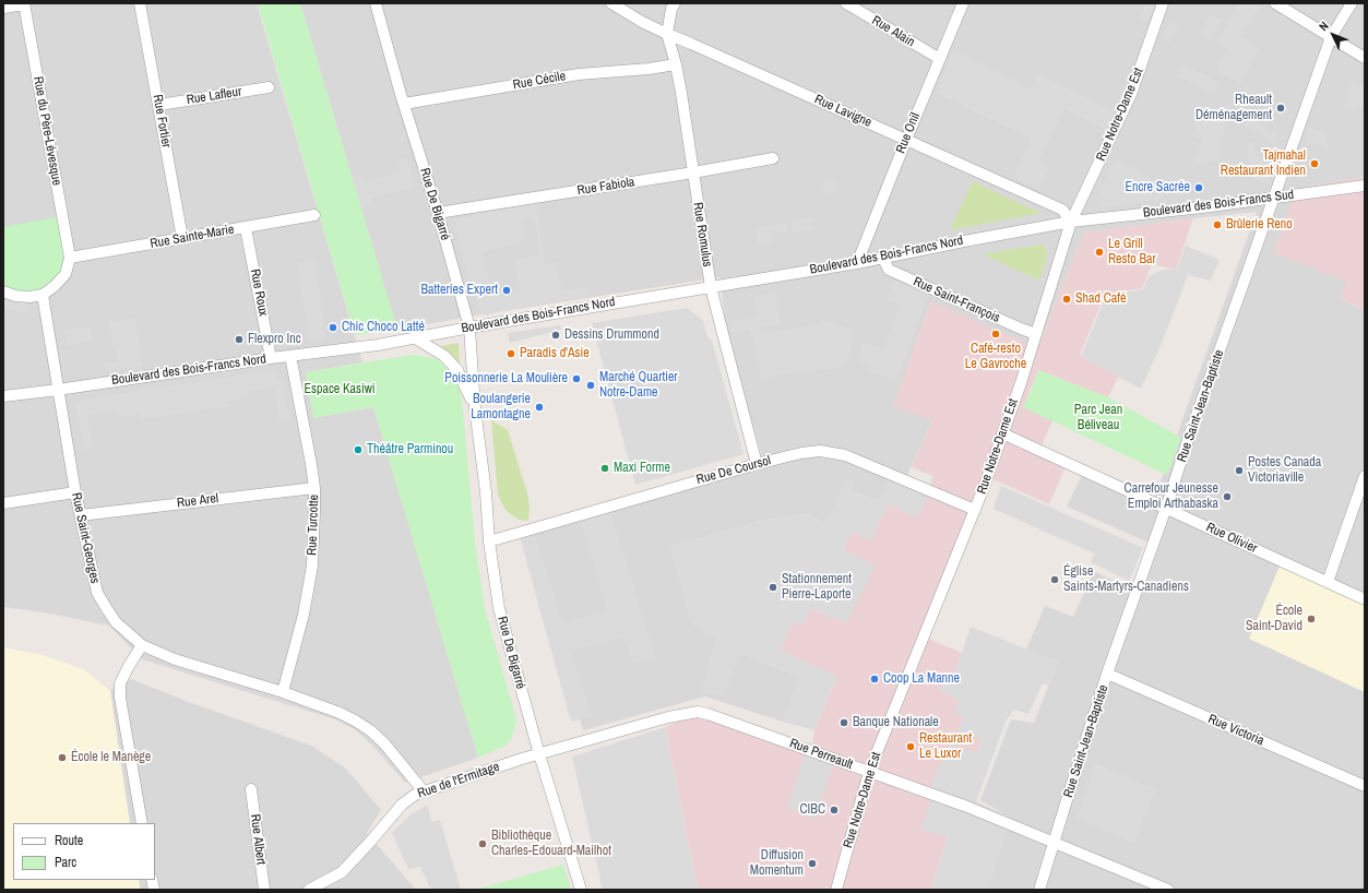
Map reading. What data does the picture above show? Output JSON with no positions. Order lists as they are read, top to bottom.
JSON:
{
  "streets": {
    "street": [
      "Rue Alain",
      "Rue Cécile",
      "Rue Lafleur",
      "Rue Lavigne",
      "Rue Notre-Dame Est",
      "Rue Fortier",
      "Rue du Père-Lévesque",
      "Rue Onil",
      "Rue Fabiola",
      "Rue De Bigarré",
      "Boulevard des Bois-Francs Sud",
      "Rue Romulus",
      "Rue Sainte-Marie",
      "Boulevard des Bois-Francs Nord",
      "Rue Roux",
      "Rue Saint-François",
      "Rue Saint-Jean-Baptiste",
      "Rue De Coursol",
      "Rue Arel",
      "Rue Turcotte",
      "Rue Saint-Georges",
      "Rue Olivier",
      "Rue Victoria",
      "Rue Perreault",
      "Rue de l'Ermitage",
      "Rue Albert"
    ]
  },
  "crossings": [
    ["Rue Alain", "Rue Onil"],
    ["Rue Cécile", "Rue De Bigarré"],
    ["Rue Cécile", "Rue Romulus"],
    ["Rue Lafleur", "Rue Fortier"],
    ["Rue Lavigne", "Rue Notre-Dame Est"],
    ["Rue Lavigne", "Rue Onil"],
    ["Rue Lavigne", "Boulevard des Bois-Francs Sud"],
    ["Rue Lavigne", "Rue Romulus"],
    ["Rue Lavigne", "Boulevard des Bois-Francs Nord"],
    ["Rue Notre-Dame Est", "Boulevard des Bois-Francs Sud"],
    ["Rue Notre-Dame Est", "Boulevard des Bois-Francs Nord"],
    ["Rue Notre-Dame Est", "Rue Saint-François"],
    ["Rue Notre-Dame Est", "Rue De Coursol"],
    ["Rue Notre-Dame Est", "Rue Olivier"],
    ["Rue Notre-Dame Est", "Rue Perreault"],
    ["Rue Fortier", "Rue Sainte-Marie"],
    ["Rue du Père-Lévesque", "Rue Sainte-Marie"],
    ["Rue Onil", "Boulevard des Bois-Francs Nord"],
    ["Rue Fabiola", "Rue De Bigarré"],
    ["Rue Fabiola", "Rue Romulus"],
    ["Rue De Bigarré", "Boulevard des Bois-Francs Nord"],
    ["Rue De Bigarré", "Rue De Coursol"],
    ["Rue De Bigarré", "Rue Perreault"],
    ["Rue De Bigarré", "Rue de l'Ermitage"],
    ["Boulevard des Bois-Francs Sud", "Boulevard des Bois-Francs Nord"],
    ["Boulevard des Bois-Francs Sud", "Rue Saint-Jean-Baptiste"],
    ["Rue Romulus", "Boulevard des Bois-Francs Nord"],
    ["Rue Romulus", "Rue De Coursol"],
    ["Rue Sainte-Marie", "Rue Roux"],
    ["Boulevard des Bois-Francs Nord", "Rue Roux"],
    ["Boulevard des Bois-Francs Nord", "Rue Saint-François"],
    ["Boulevard des Bois-Francs Nord", "Rue Turcotte"],
    ["Boulevard des Bois-Francs Nord", "Rue Saint-Georges"],
    ["Rue Saint-Jean-Baptiste", "Rue Olivier"],
    ["Rue Saint-Jean-Baptiste", "Rue Victoria"],
    ["Rue Saint-Jean-Baptiste", "Rue Perreault"],
    ["Rue Arel", "Rue Turcotte"],
    ["Rue Arel", "Rue Saint-Georges"],
    ["Rue Turcotte", "Rue Saint-Georges"],
    ["Rue Saint-Georges", "Rue de l'Ermitage"],
    ["Rue Perreault", "Rue de l'Ermitage"]
  ],
  "parks": ["Espace Kasiwi", "Parc Jean Béliveau"],
  "places": [
    "Rheault Déménagement",
    "Tajmahal Restaurant Indien",
    "Encre Sacrée",
    "Brûlerie Reno",
    "Le Grill Resto Bar",
    "Batteries Expert",
    "Shad Café",
    "Chic Choco Latté",
    "Café-resto Le Gavroche",
    "Dessins Drummond",
    "Flexpro Inc",
    "Paradis d'Asie",
    "Poissonnerie La Moulière",
    "Marché Quartier Notre-Dame",
    "Boulangerie Lamontagne",
    "Théâtre Parminou",
    "Maxi Forme",
    "Postes Canada Victoriaville",
    "Carrefour Jeunesse Emploi Arthabaska",
    "Église Saints-Martyrs-Canadiens",
    "Stationnement Pierre-Laporte",
    "École Saint-David",
    "Coop La Manne",
    "Banque Nationale",
    "Restaurant Le Luxor",
    "École le Manège",
    "CIBC",
    "Bibliothèque Charles-Edouard-Mailhot",
    "Diffusion Momentum"
  ],
  "legend": ["Route", "Parc"],
  "north": "top left"
}
